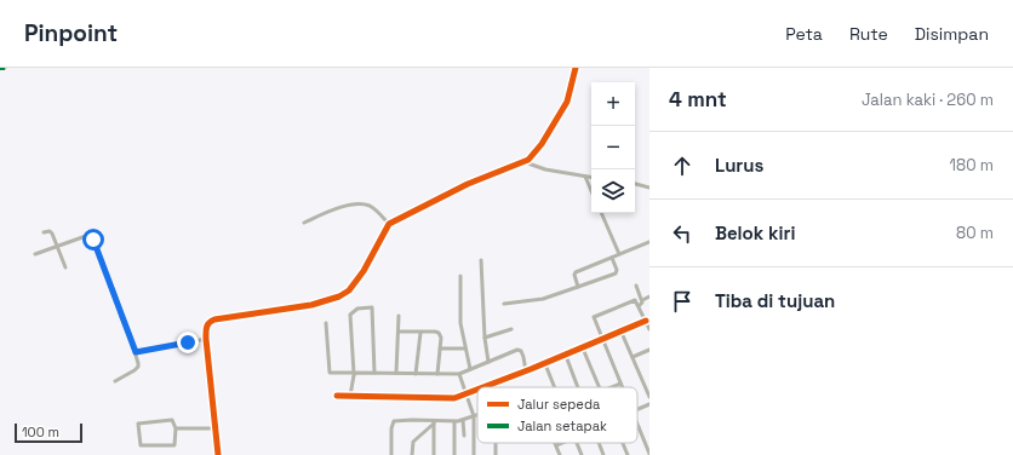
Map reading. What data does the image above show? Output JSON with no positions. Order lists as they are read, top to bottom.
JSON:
{
  "legend": ["Jalur sepeda", "Jalan setapak"],
  "scale_bar": "100 m",
  "page": {
    "header": "Pinpoint",
    "nav": ["Peta", "Rute", "Disimpan"],
    "heading": ["4 mnt", "Jalan kaki · 260 m"],
    "map_buttons": ["+", "−"],
    "list": [
      ["Lurus", "180 m"],
      ["Belok kiri", "80 m"],
      "Tiba di tujuan"
    ],
    "scale": "100 m"
  }
}
